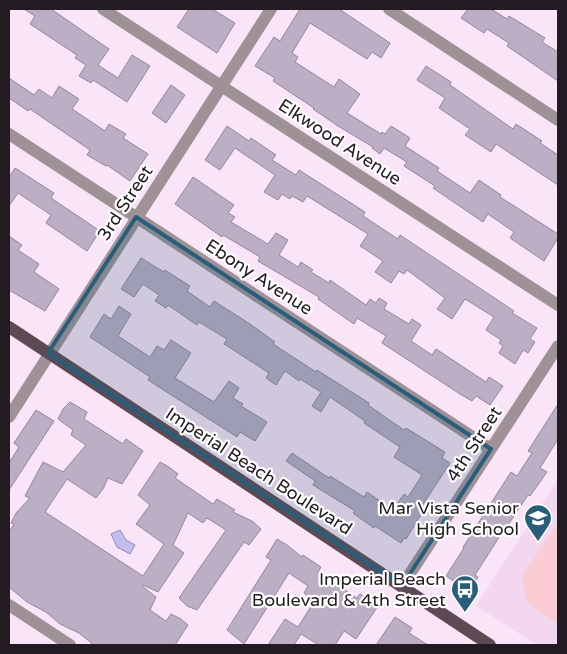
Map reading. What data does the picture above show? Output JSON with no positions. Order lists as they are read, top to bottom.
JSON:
{
  "streets": {
    "main road": ["Imperial Beach Boulevard"],
    "street": [
      "Elkwood Avenue",
      "3rd Street",
      "Ebony Avenue",
      "4th Street"
    ]
  },
  "crossings": [
    ["Elkwood Avenue", "3rd Street"],
    ["3rd Street", "Ebony Avenue"],
    ["3rd Street", "Imperial Beach Boulevard"],
    ["Ebony Avenue", "4th Street"],
    ["4th Street", "Imperial Beach Boulevard"]
  ],
  "places": {
    "school or university": ["Mar Vista Senior High School"],
    "bus stop": ["Imperial Beach Boulevard & 4th Street"]
  }
}
